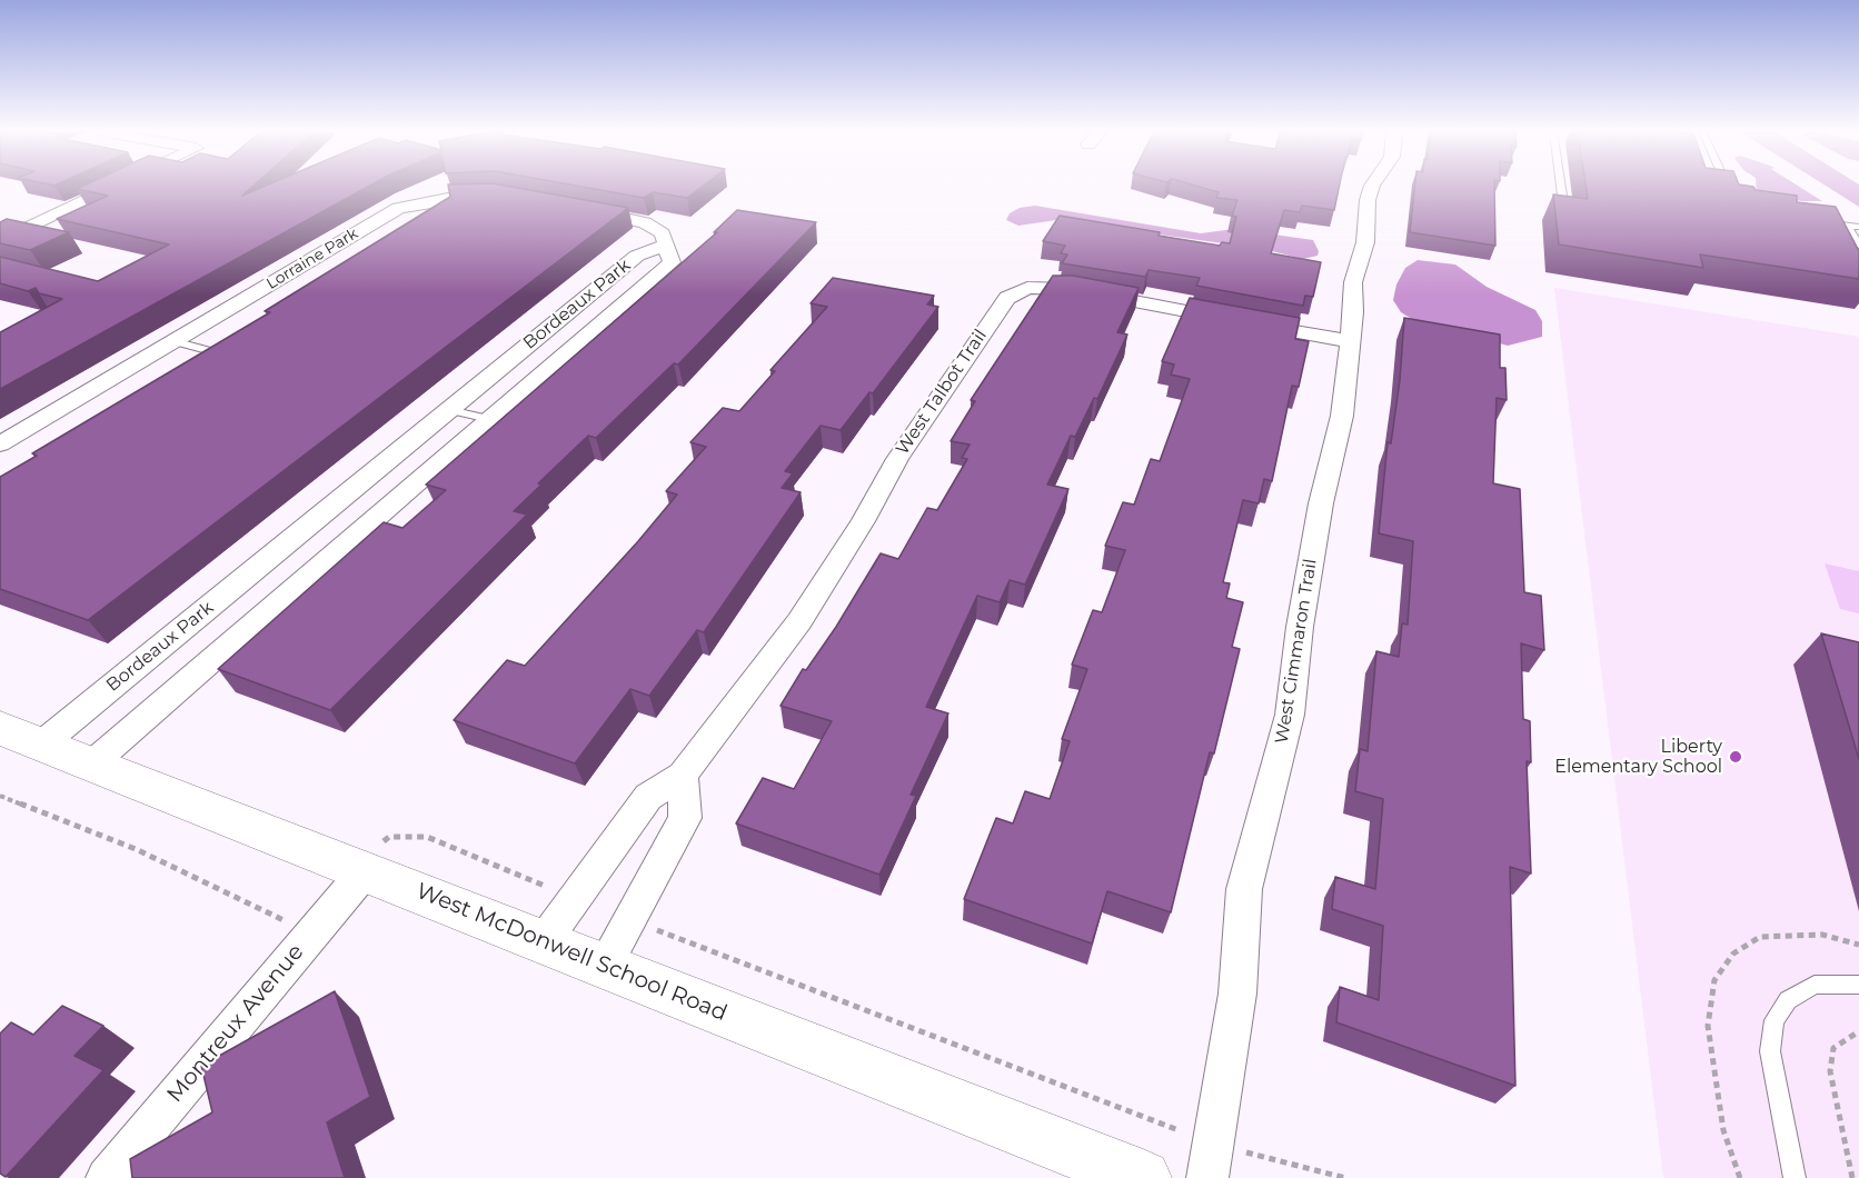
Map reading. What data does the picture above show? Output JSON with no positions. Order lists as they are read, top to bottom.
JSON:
{
  "streets": {
    "main road": ["West McDonwell School Road"],
    "street": [
      "Lorraine Park",
      "Bordeaux Park",
      "West Talbot Trail",
      "West Cimmaron Trail",
      "Montreux Avenue"
    ]
  },
  "crossings": [
    ["Bordeaux Park", "West McDonwell School Road"],
    ["West Talbot Trail", "West Cimmaron Trail"],
    ["West Talbot Trail", "West McDonwell School Road"],
    ["West McDonwell School Road", "Montreux Avenue"]
  ],
  "places": ["Liberty Elementary School"]
}
